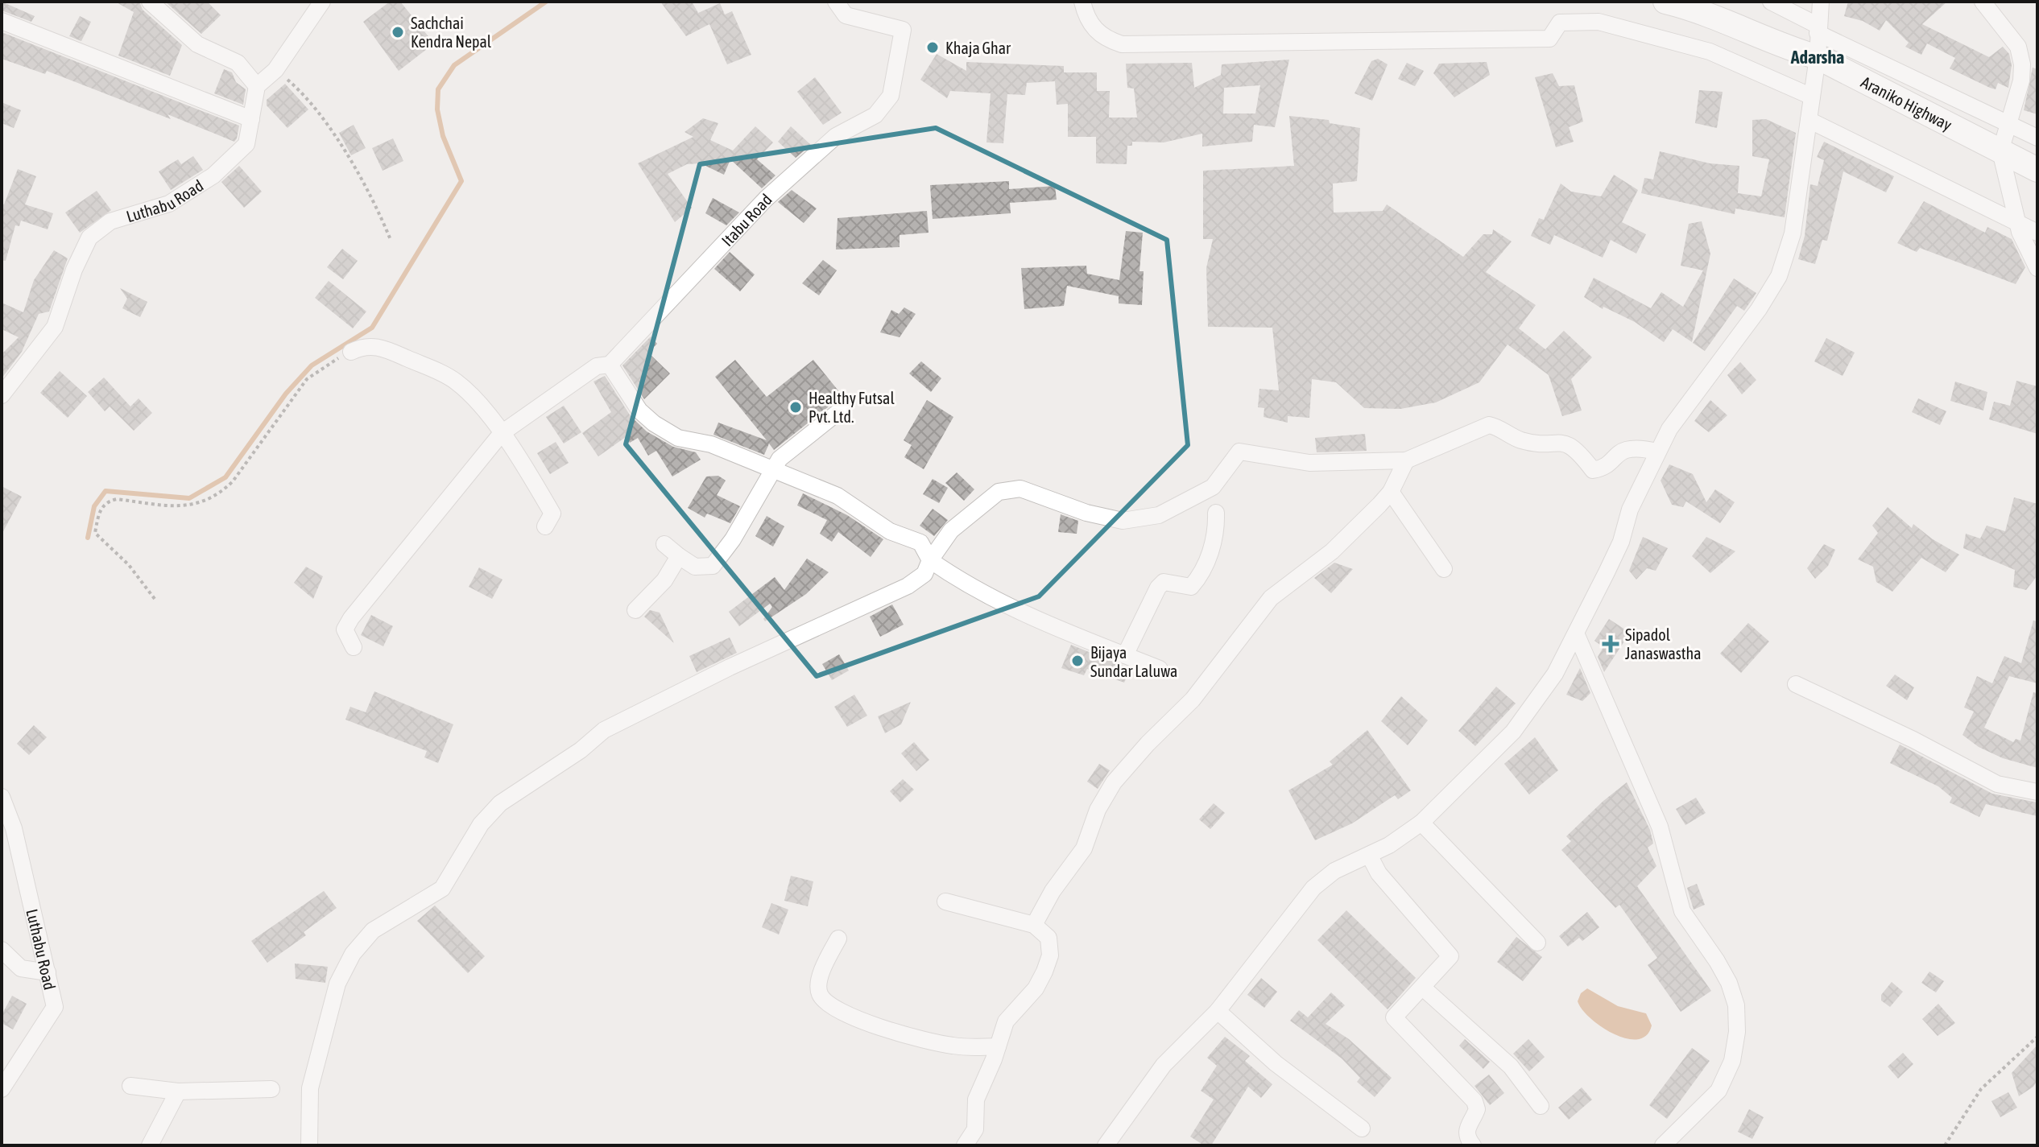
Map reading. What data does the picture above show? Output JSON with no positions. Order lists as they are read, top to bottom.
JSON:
{
  "streets": {
    "highway": ["Araniko Highway"],
    "street": ["Luthabu Road", "Itabu Road"]
  },
  "districts": ["Adarsha"],
  "places": {
    "other": [
      "Sachchai Kendra Nepal",
      "Khaja Ghar",
      "Healthy Futsal Pvt. Ltd.",
      "Bijaya Sundar Laluwa"
    ],
    "health": ["Sipadol Janaswastha"]
  }
}
